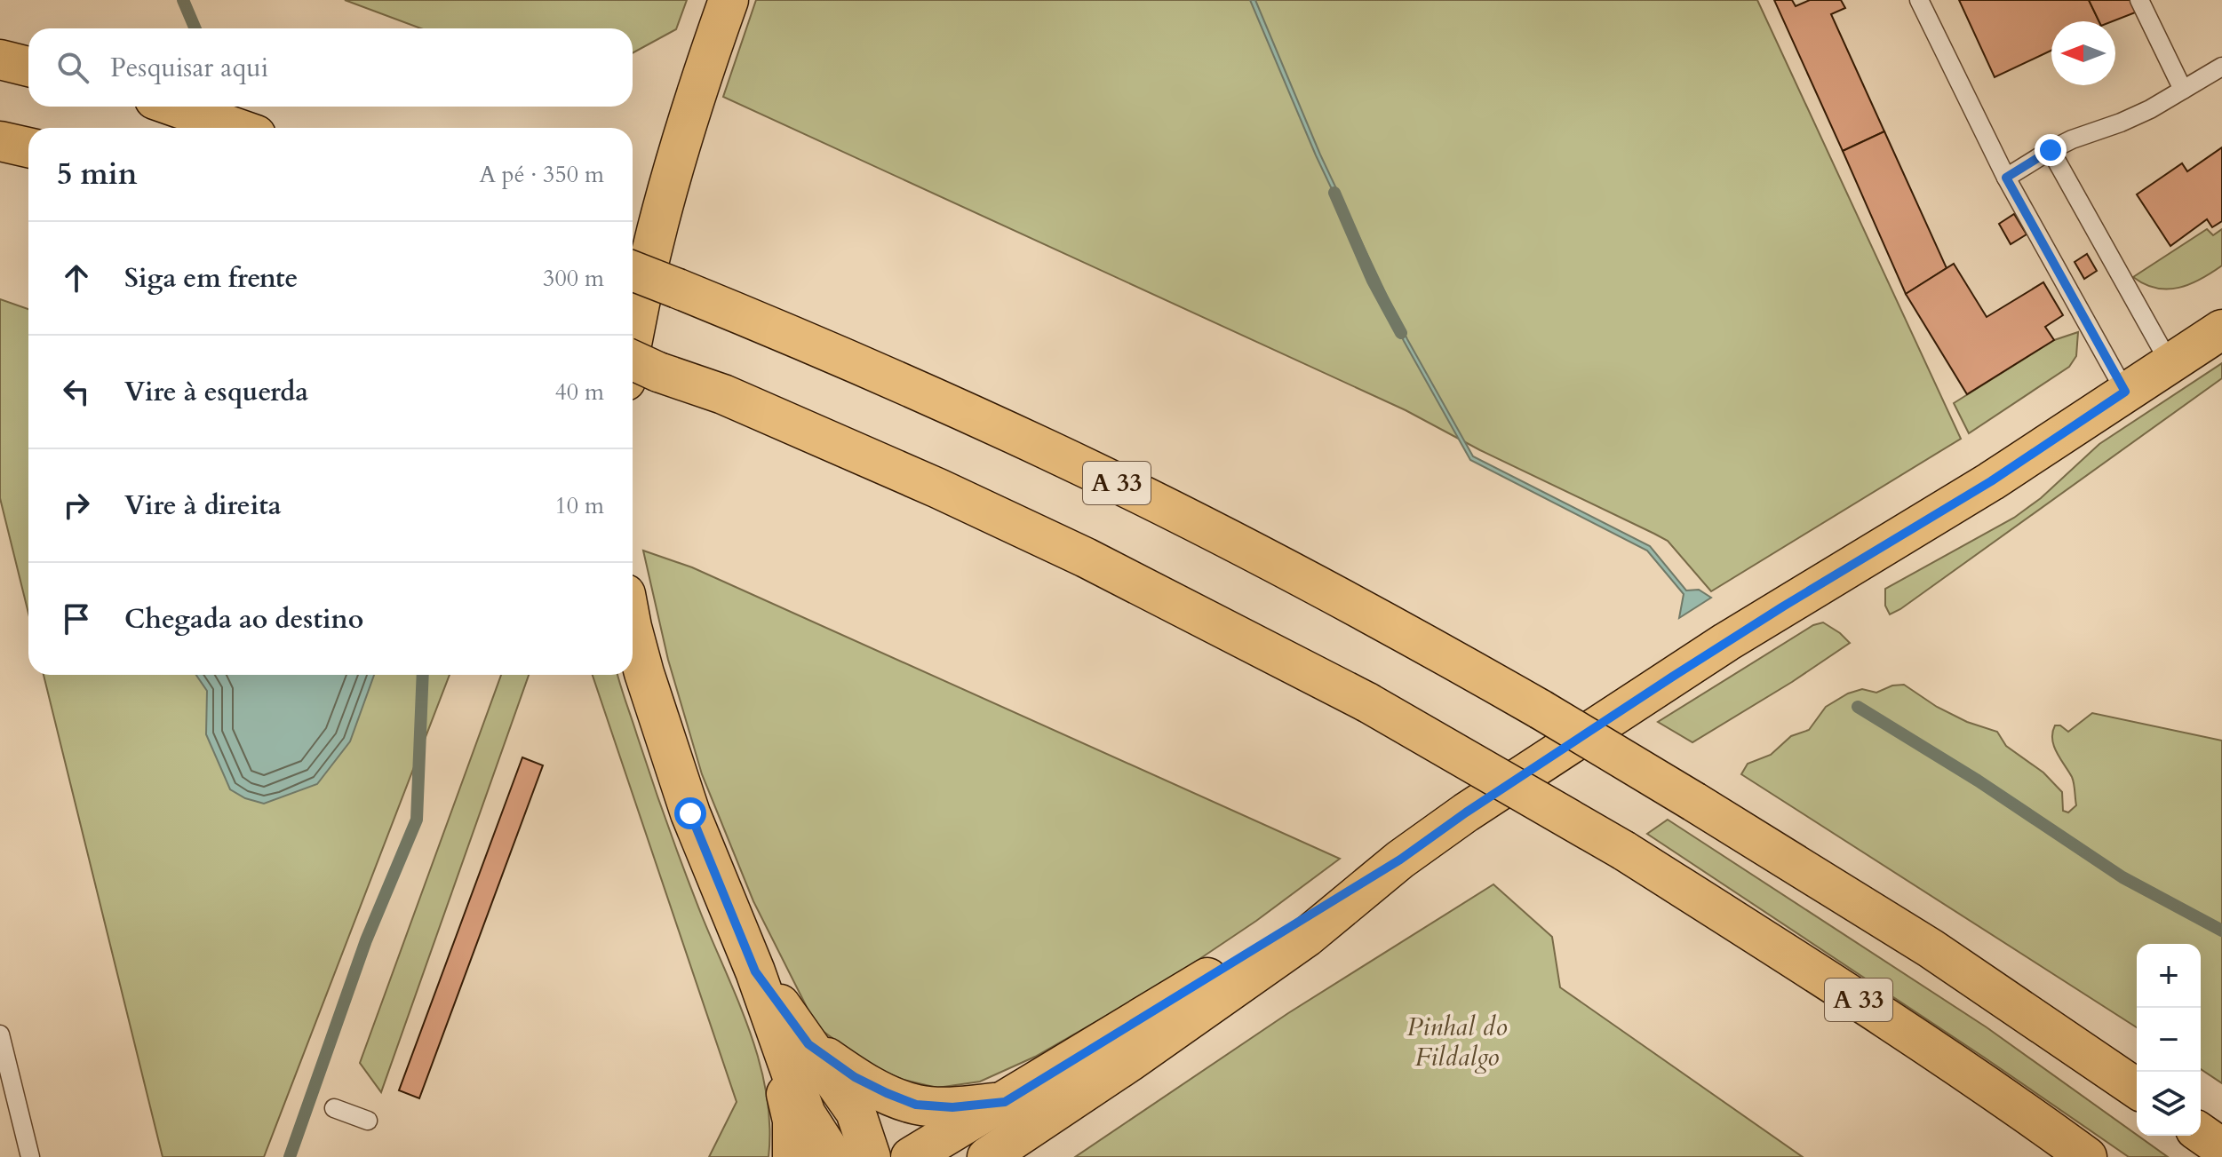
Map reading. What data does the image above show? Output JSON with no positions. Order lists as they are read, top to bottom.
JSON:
{
  "streets": {
    "main road": ["A 33"]
  },
  "parks": ["Pinhal do Fildalgo"],
  "north": "left",
  "page": {
    "search": "Pesquisar aqui",
    "heading": ["5 min", "A pé · 350 m"],
    "list": [
      ["Siga em frente", "300 m"],
      ["Vire à esquerda", "40 m"],
      ["Vire à direita", "10 m"],
      "Chegada ao destino"
    ],
    "map_buttons": ["+", "−"]
  }
}
